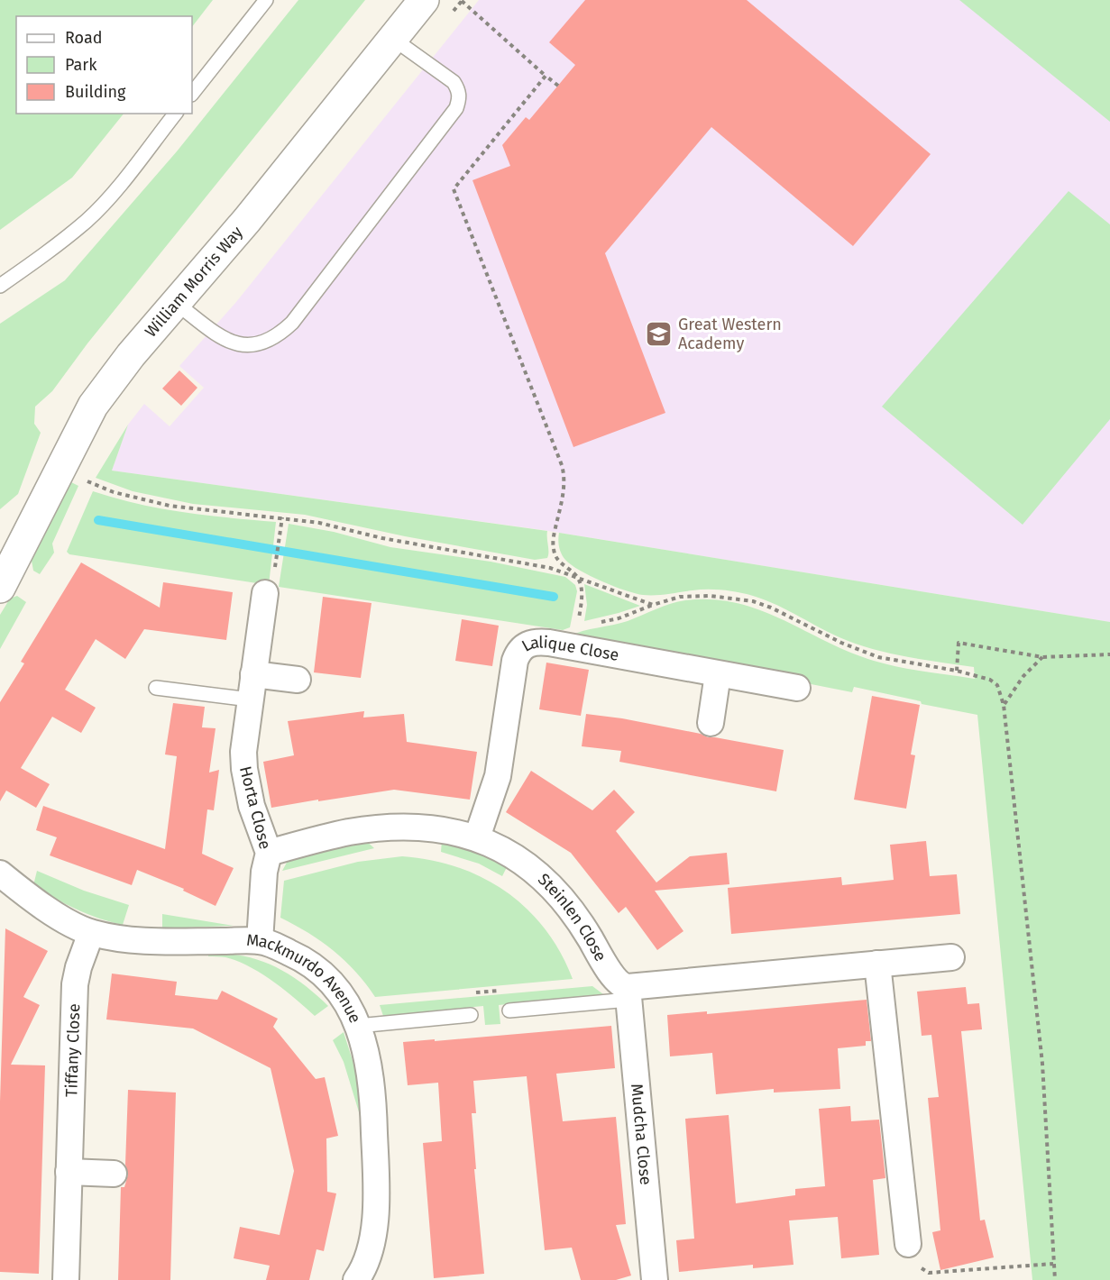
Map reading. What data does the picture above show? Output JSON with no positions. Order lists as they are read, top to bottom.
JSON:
{
  "streets": {
    "street": [
      "William Morris Way",
      "Lalique Close",
      "Horta Close",
      "Steinlen Close",
      "Mackmurdo Avenue",
      "Tiffany Close",
      "Mudcha Close"
    ]
  },
  "crossings": [
    ["Lalique Close", "Steinlen Close"],
    ["Horta Close", "Steinlen Close"],
    ["Horta Close", "Mackmurdo Avenue"],
    ["Steinlen Close", "Mudcha Close"],
    ["Mackmurdo Avenue", "Tiffany Close"]
  ],
  "places": {
    "school or university": ["Great Western Academy"]
  },
  "legend": ["Road", "Park", "Building"]
}
